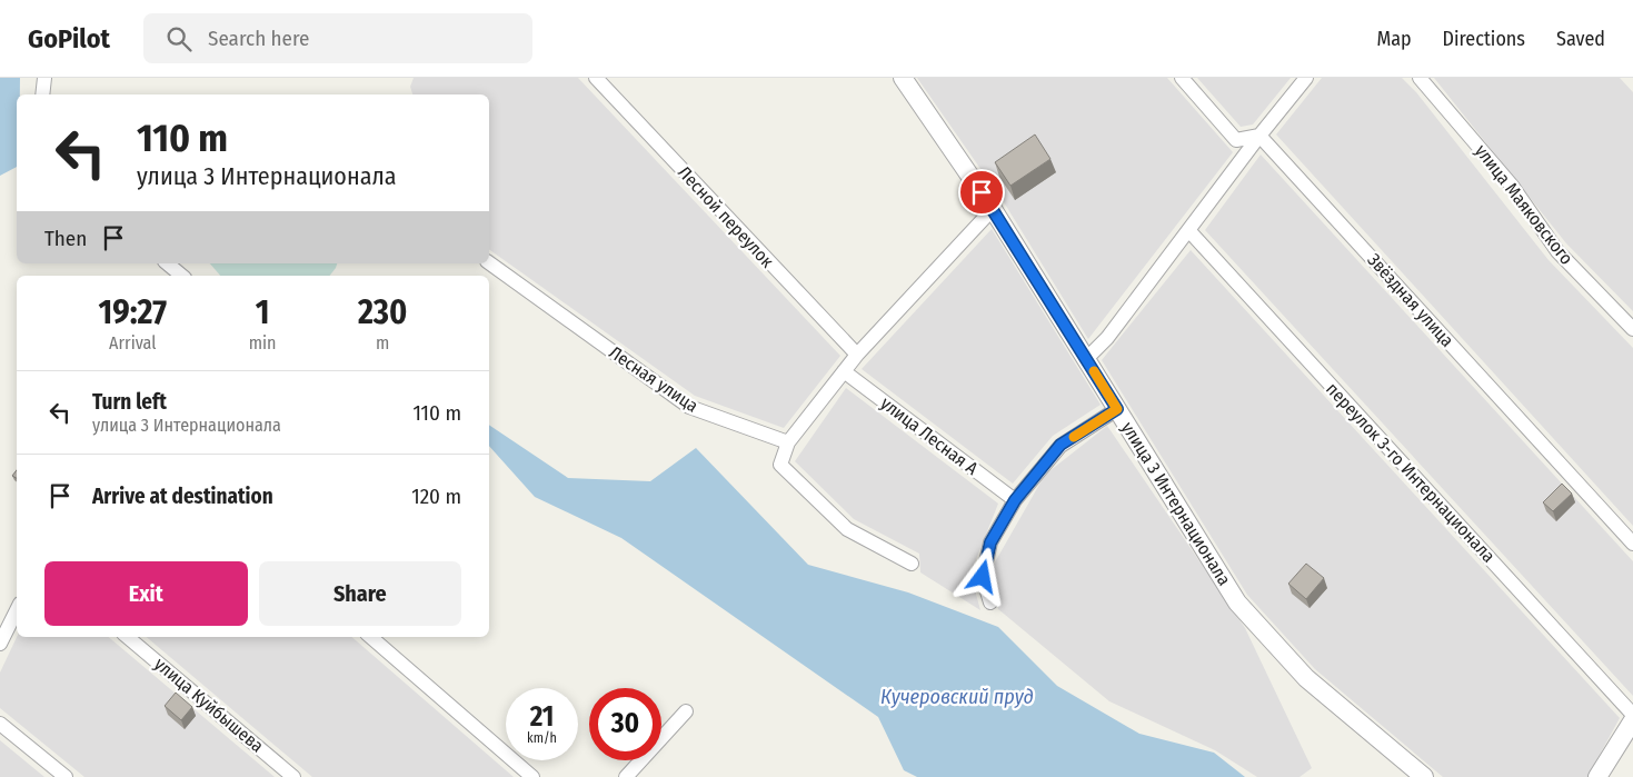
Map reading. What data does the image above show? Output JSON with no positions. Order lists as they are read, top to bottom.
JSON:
{
  "streets": {
    "street": [
      "улица Маяковского",
      "Лесной переулок",
      "Звёздная улица",
      "Лесная улица",
      "улица Лесная А",
      "переулок 3-го Интернационала",
      "улица 3 Интернационала",
      "улица Куйбышева"
    ]
  },
  "water": ["Кучеровский пруд"],
  "page": {
    "header": "GoPilot",
    "search": "Search here",
    "nav": ["Map", "Directions", "Saved"],
    "turn": ["110 m", "улица 3 Интернационала"],
    "then": "Then",
    "eta": [
      "19:27",
      "Arrival",
      "1",
      "min",
      "230",
      "m"
    ],
    "list": [
      {
        "name": "Turn left",
        "note": "улица 3 Интернационала",
        "value": "110 m"
      },
      {
        "name": "Arrive at destination",
        "value": "120 m"
      }
    ],
    "buttons": ["Exit", "Share"],
    "speed": "21 km/h",
    "limit": "30"
  }
}
